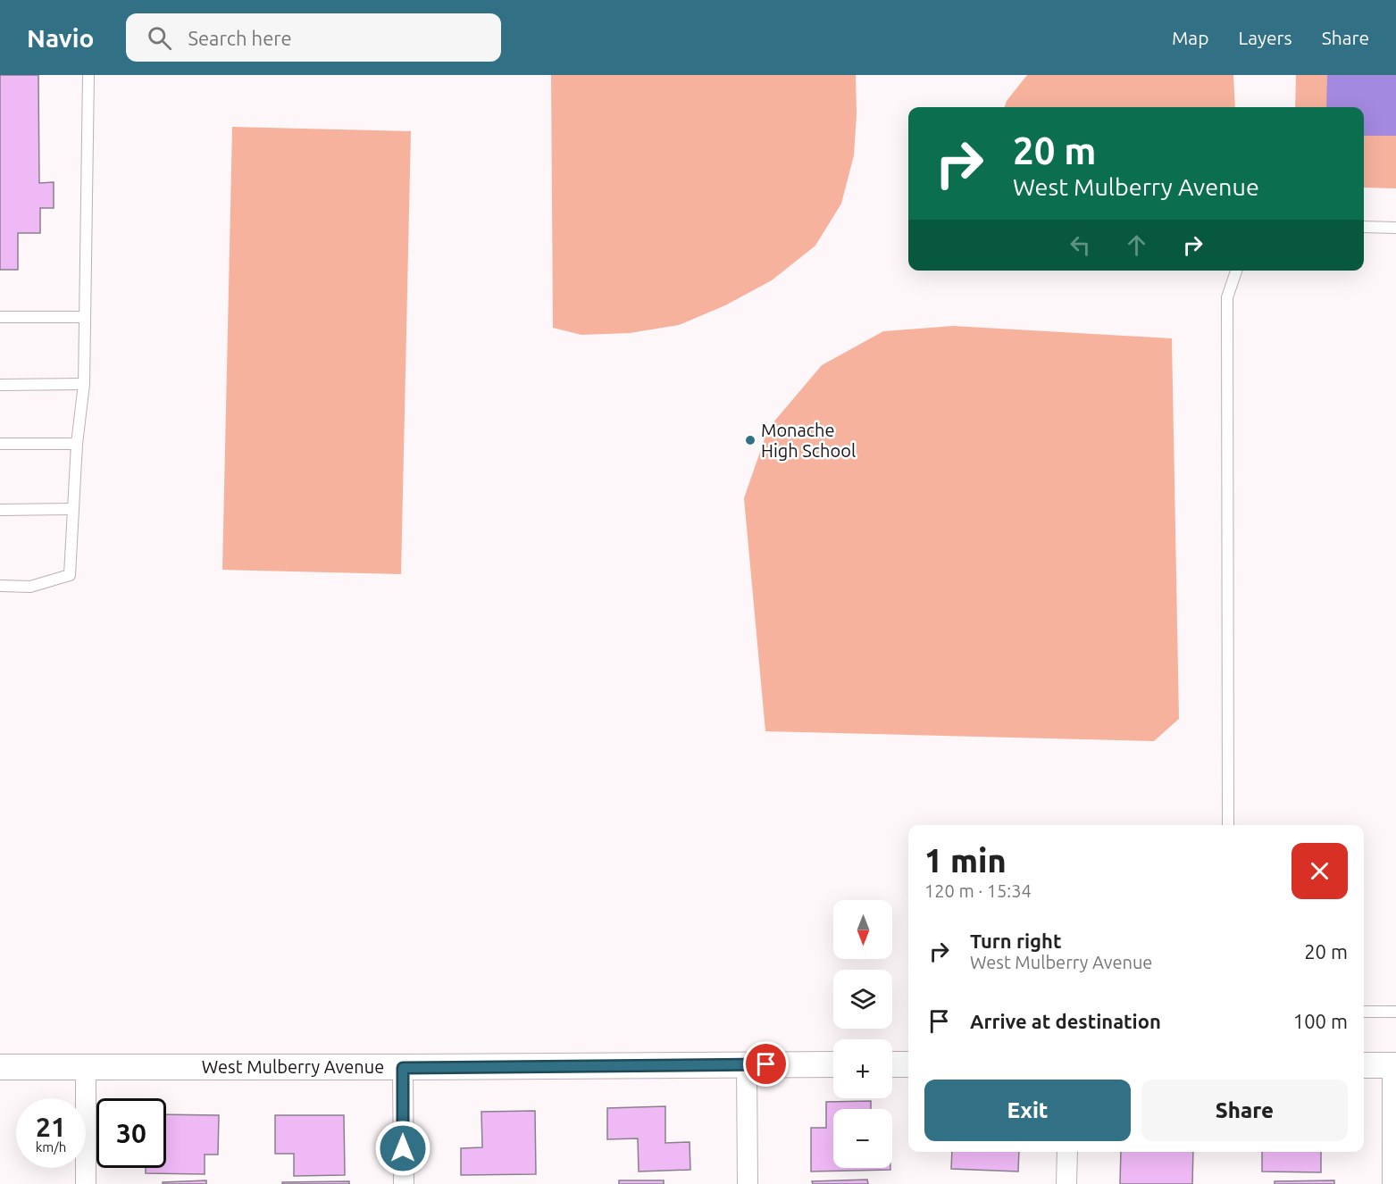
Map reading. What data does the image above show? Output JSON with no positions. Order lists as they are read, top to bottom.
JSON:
{
  "streets": {
    "street": ["West Mulberry Avenue"]
  },
  "places": ["Monache High School"],
  "north": "bottom",
  "page": {
    "header": "Navio",
    "search": "Search here",
    "nav": ["Map", "Layers", "Share"],
    "turn": ["20 m", "West Mulberry Avenue"],
    "heading": ["1 min", "120 m · 15:34"],
    "map_buttons": ["+", "−"],
    "list": [
      {
        "name": "Turn right",
        "note": "West Mulberry Avenue",
        "value": "20 m"
      },
      {
        "name": "Arrive at destination",
        "value": "100 m"
      }
    ],
    "buttons": ["Exit", "Share"],
    "speed": "21 km/h",
    "limit": "30"
  }
}
